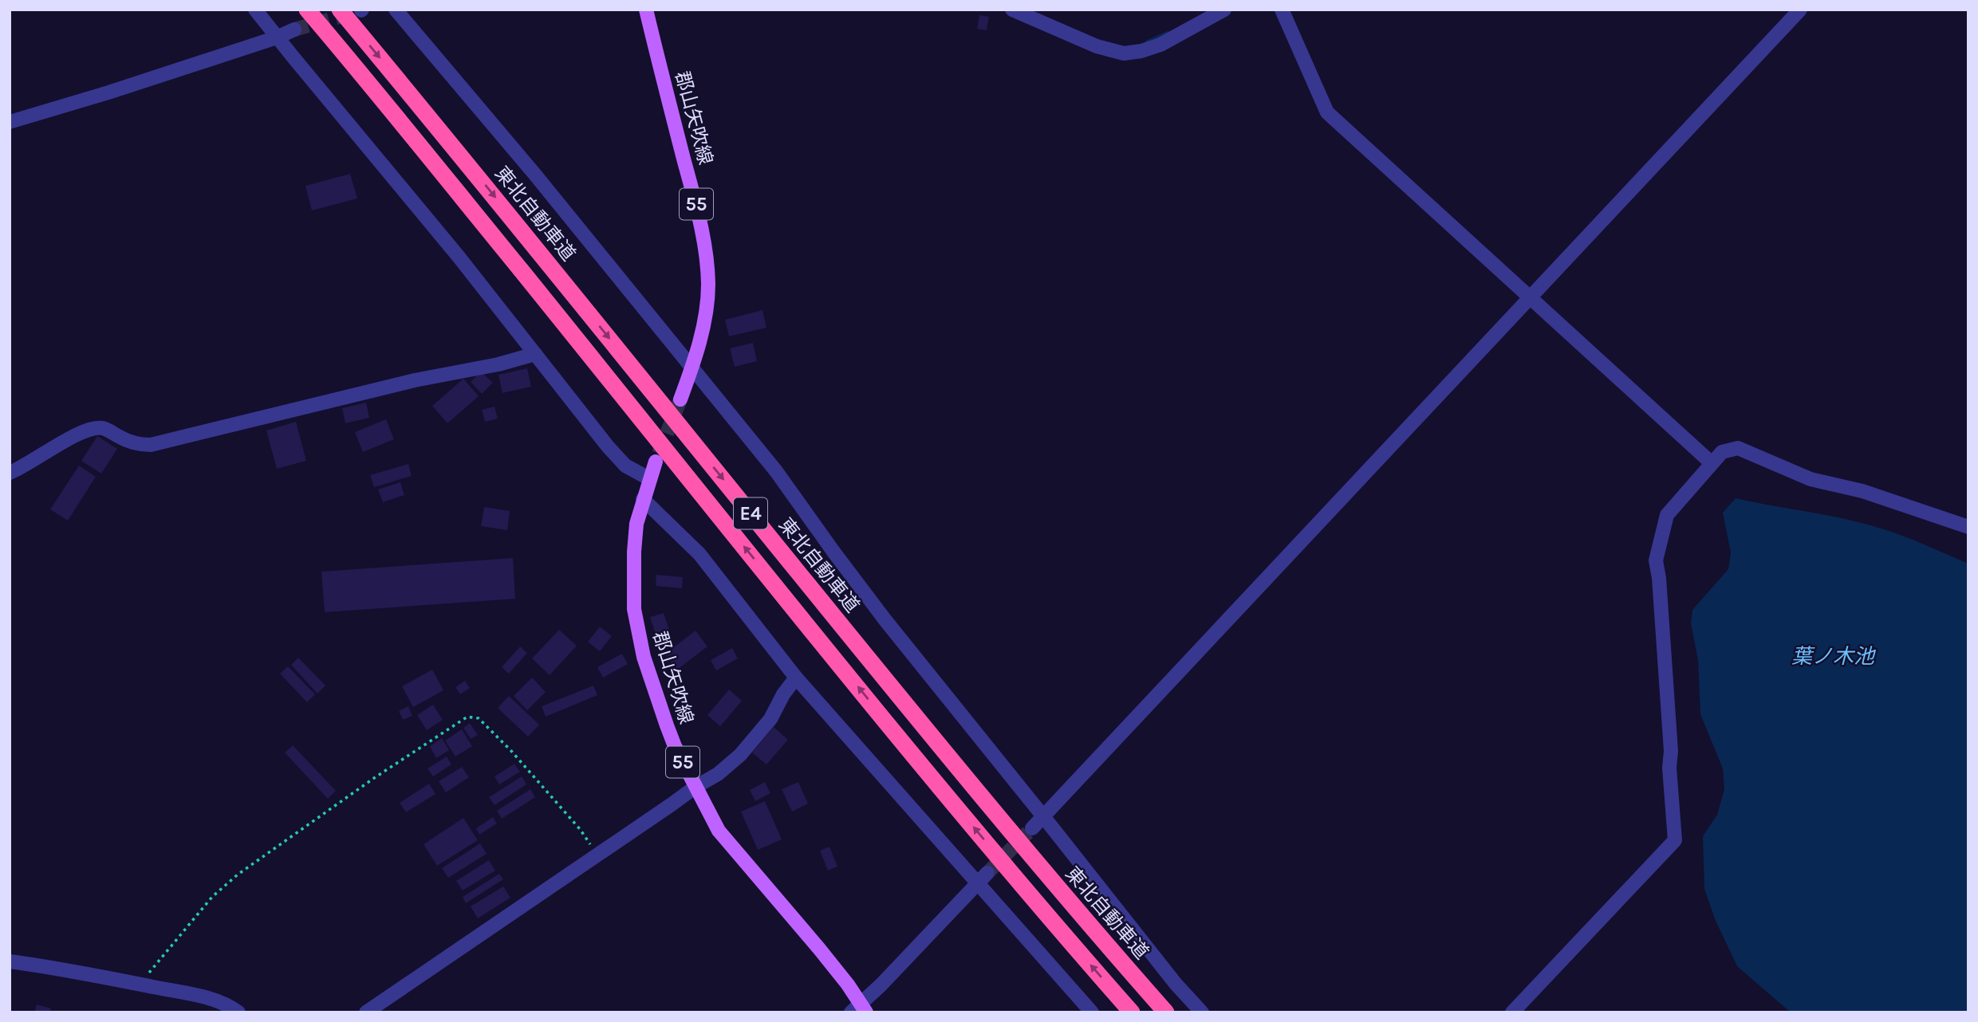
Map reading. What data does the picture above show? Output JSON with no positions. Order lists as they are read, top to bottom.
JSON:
{
  "streets": {
    "highway": ["東北自動車道", "E4"],
    "main road": ["郡山矢吹線", "55"]
  },
  "water": ["葉ノ木池"]
}
